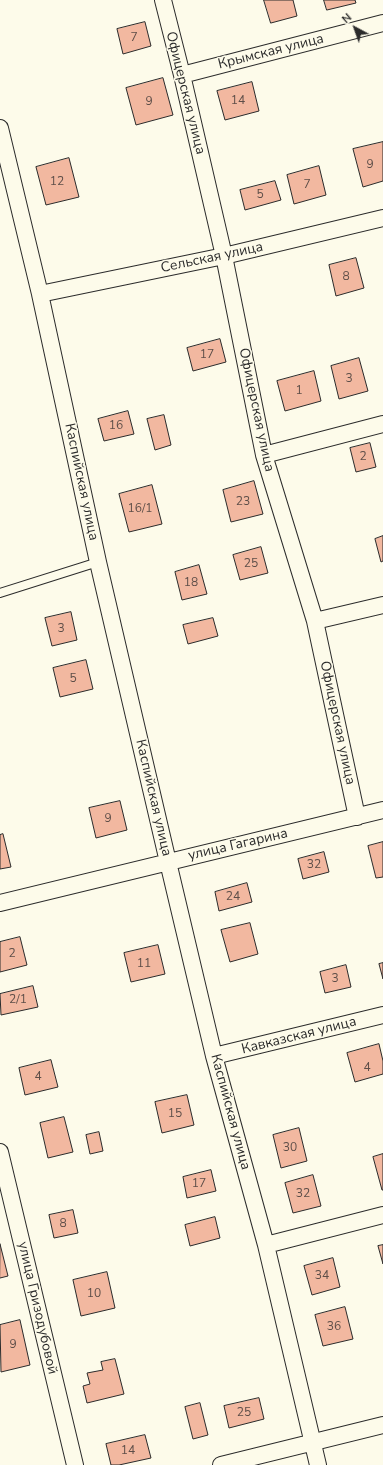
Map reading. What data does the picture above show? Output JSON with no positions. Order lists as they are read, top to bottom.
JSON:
{
  "streets": {
    "street": [
      "Крымская улица",
      "Офицерская улица",
      "Сельская улица",
      "Каспийская улица",
      "улица Гагарина",
      "Кавказская улица",
      "улица Гризодубовой"
    ]
  },
  "crossings": [
    ["Крымская улица", "Офицерская улица"],
    ["Офицерская улица", "Сельская улица"],
    ["Офицерская улица", "улица Гагарина"],
    ["Сельская улица", "Каспийская улица"],
    ["Каспийская улица", "улица Гагарина"],
    ["Каспийская улица", "Кавказская улица"]
  ],
  "house_numbers": [
    "7",
    "14",
    "9",
    "9",
    "12",
    "7",
    "5",
    "8",
    "17",
    "3",
    "1",
    "16",
    "2",
    "23",
    "16/1",
    "25",
    "18",
    "3",
    "5",
    "9",
    "32",
    "24",
    "2",
    "11",
    "3",
    "2/1",
    "4",
    "4",
    "15",
    "30",
    "17",
    "32",
    "8",
    "34",
    "10",
    "36",
    "9",
    "25",
    "14"
  ],
  "north": "top left"
}
